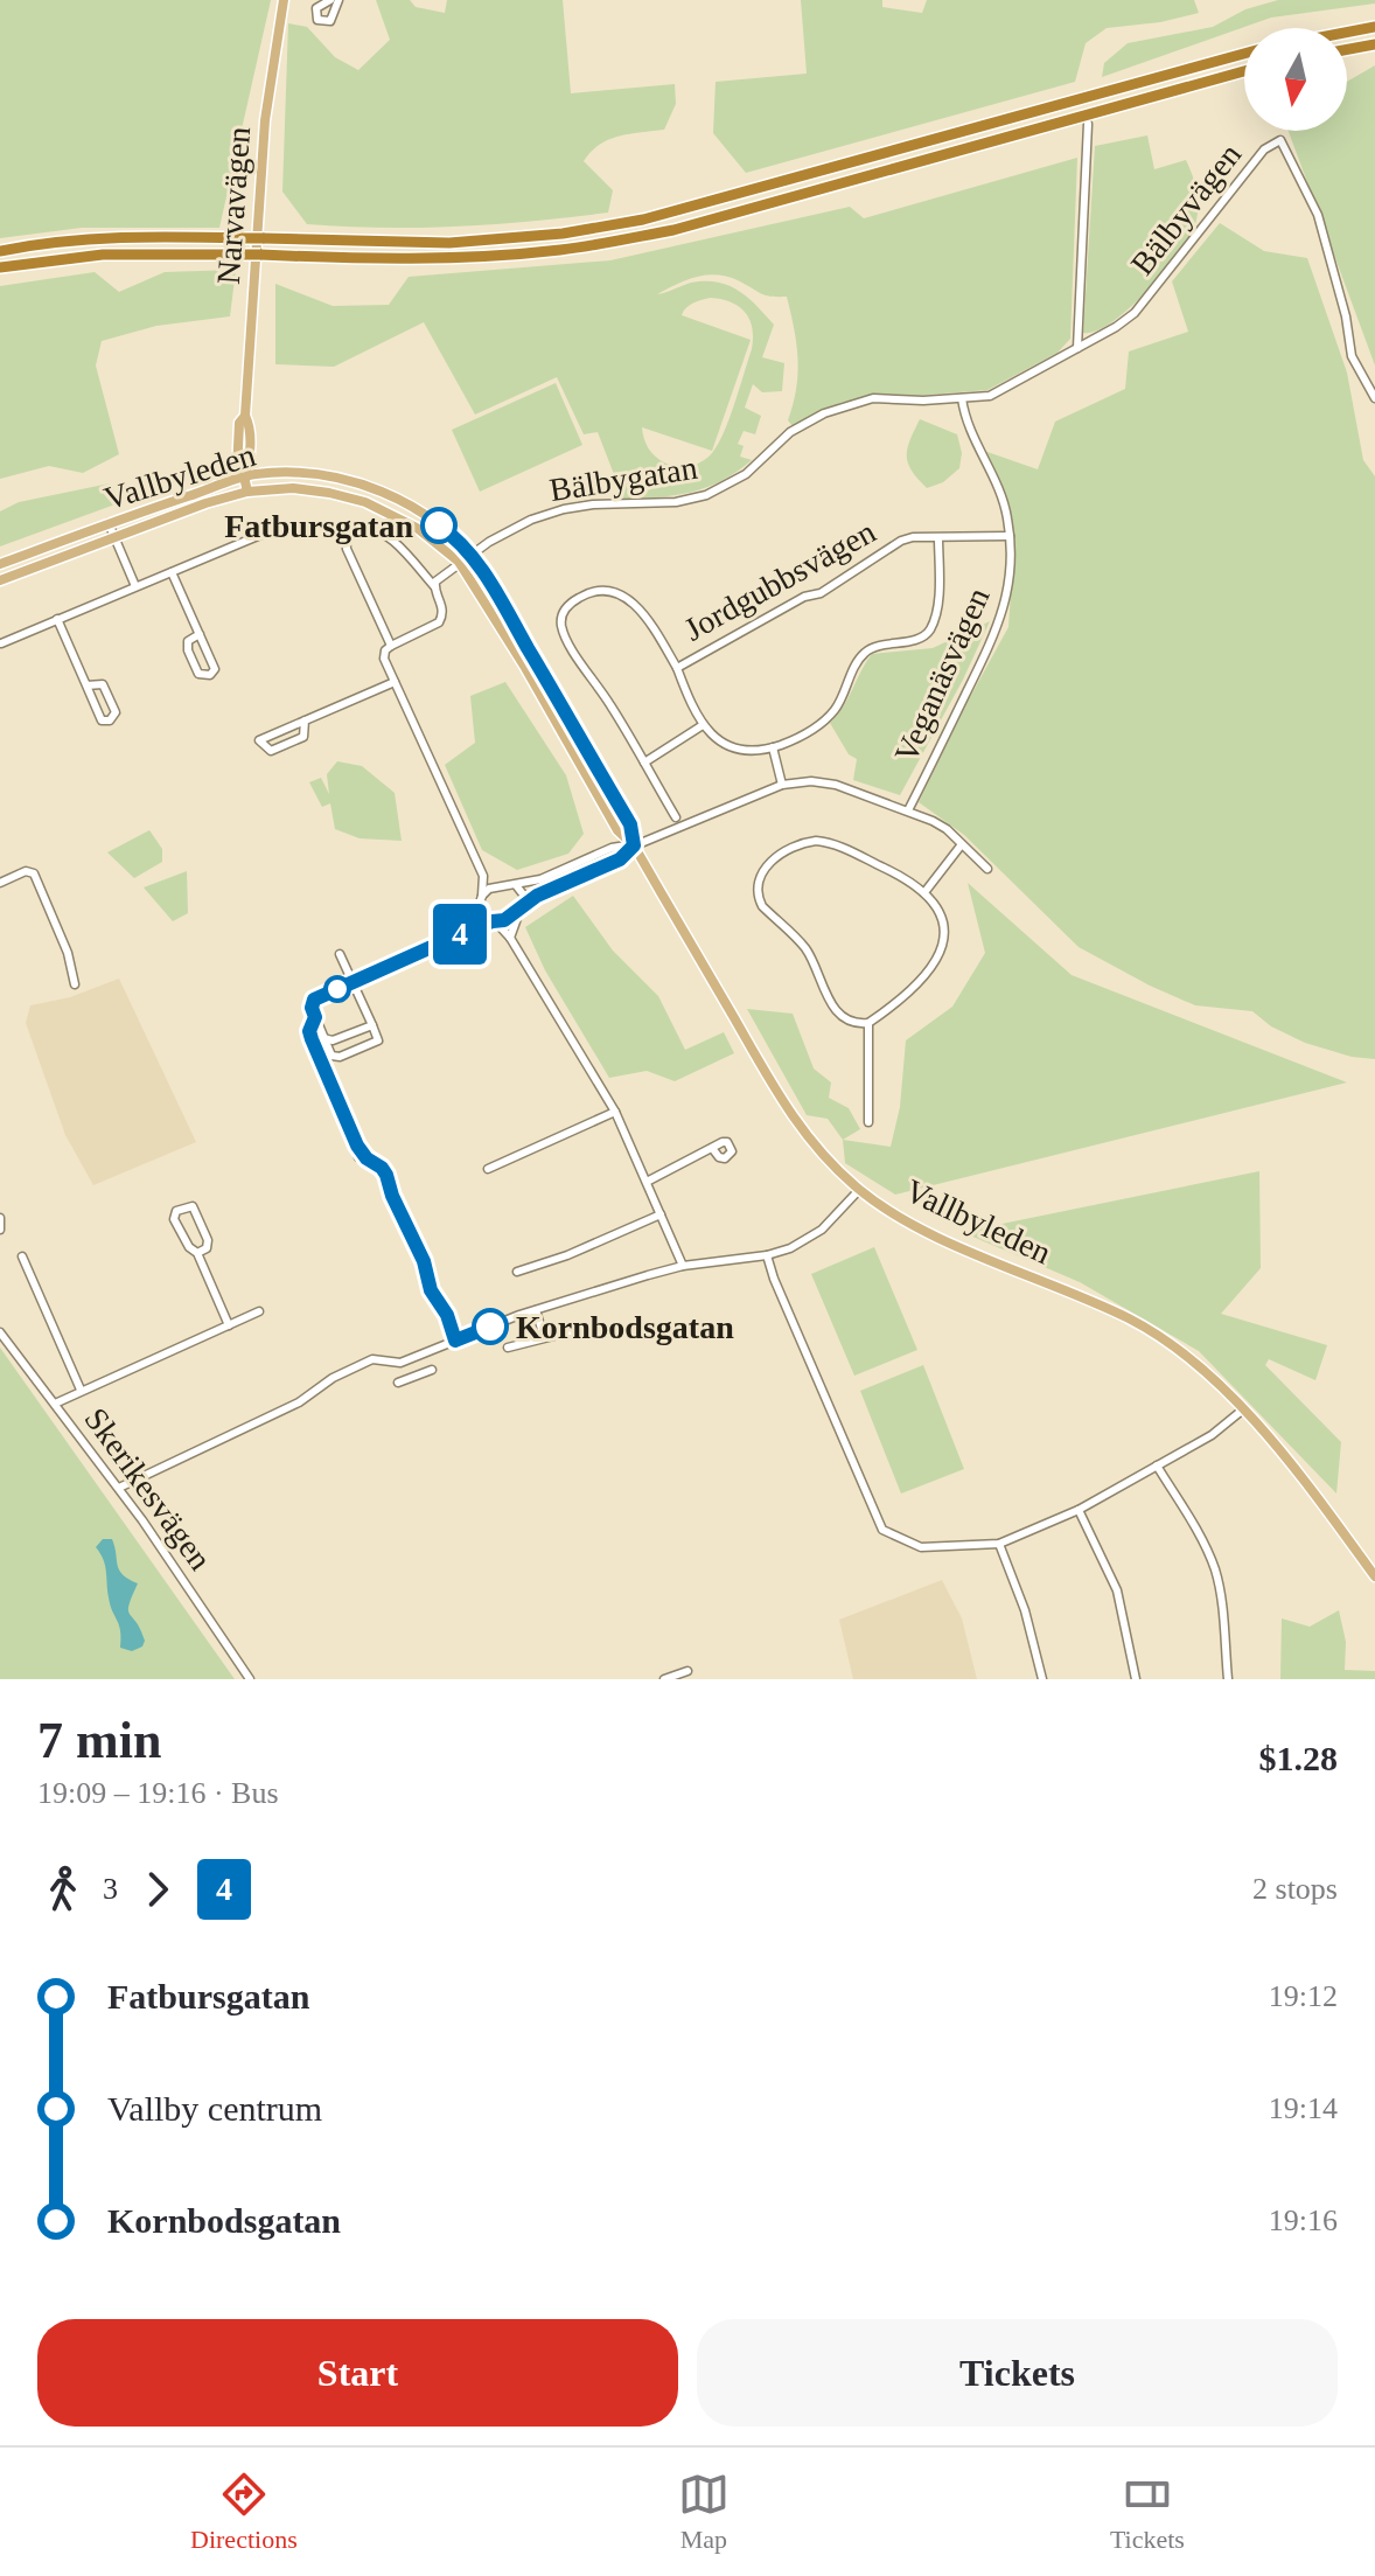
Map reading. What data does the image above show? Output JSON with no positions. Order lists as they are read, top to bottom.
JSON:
{
  "streets": {
    "main road": ["Narvavägen", "Vallbyleden"],
    "street": [
      "Bälbyvägen",
      "Bälbygatan",
      "Jordgubbsvägen",
      "Veganäsvägen",
      "Skerikesvägen"
    ]
  },
  "crossings": [
    ["Narvavägen", "Vallbyleden"],
    ["Bälbyvägen", "Bälbygatan"],
    ["Vallbyleden", "Bälbygatan"],
    ["Bälbygatan", "Veganäsvägen"],
    ["Jordgubbsvägen", "Veganäsvägen"]
  ],
  "places": ["Fatbursgatan", "Kornbodsgatan"],
  "lines": ["bus line 4"],
  "north": "bottom",
  "page": {
    "on_map": "4",
    "heading": ["7 min", "19:09 – 19:16 · Bus", "$1.28"],
    "legs": ["3", "4", "2 stops"],
    "list": [
      {
        "name": "Fatbursgatan",
        "value": "19:12"
      },
      {
        "name": "Vallby centrum",
        "value": "19:14"
      },
      {
        "name": "Kornbodsgatan",
        "value": "19:16"
      }
    ],
    "buttons": ["Start", "Tickets"],
    "tabs": ["Directions", "Map", "Tickets"]
  }
}
